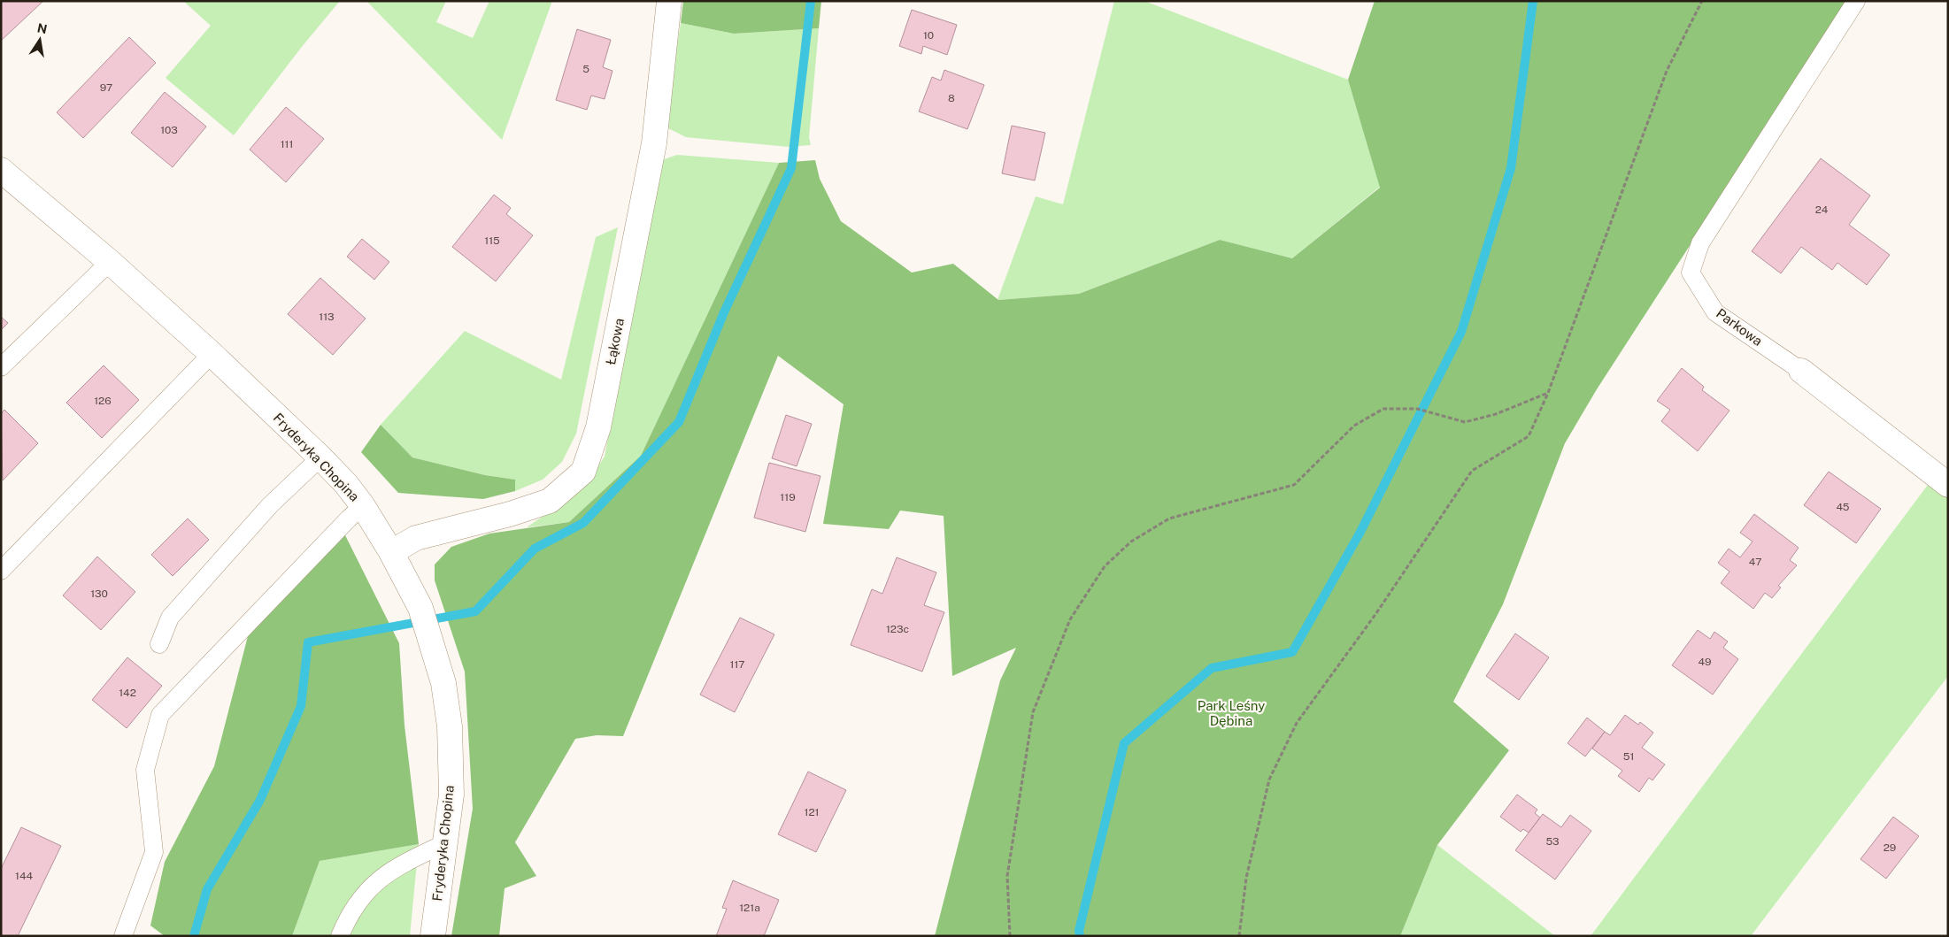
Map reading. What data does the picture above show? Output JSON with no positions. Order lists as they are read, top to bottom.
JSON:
{
  "streets": {
    "street": ["Parkowa", "Łąkowa", "Fryderyka Chopina"]
  },
  "crossings": [
    ["Łąkowa", "Fryderyka Chopina"]
  ],
  "parks": ["Park Leśny Dębina"],
  "house_numbers": [
    "10",
    "5",
    "97",
    "8",
    "103",
    "111",
    "24",
    "115",
    "113",
    "126",
    "119",
    "45",
    "47",
    "130",
    "123c",
    "49",
    "117",
    "142",
    "51",
    "121",
    "53",
    "29",
    "144",
    "121a"
  ],
  "north": "top"
}
